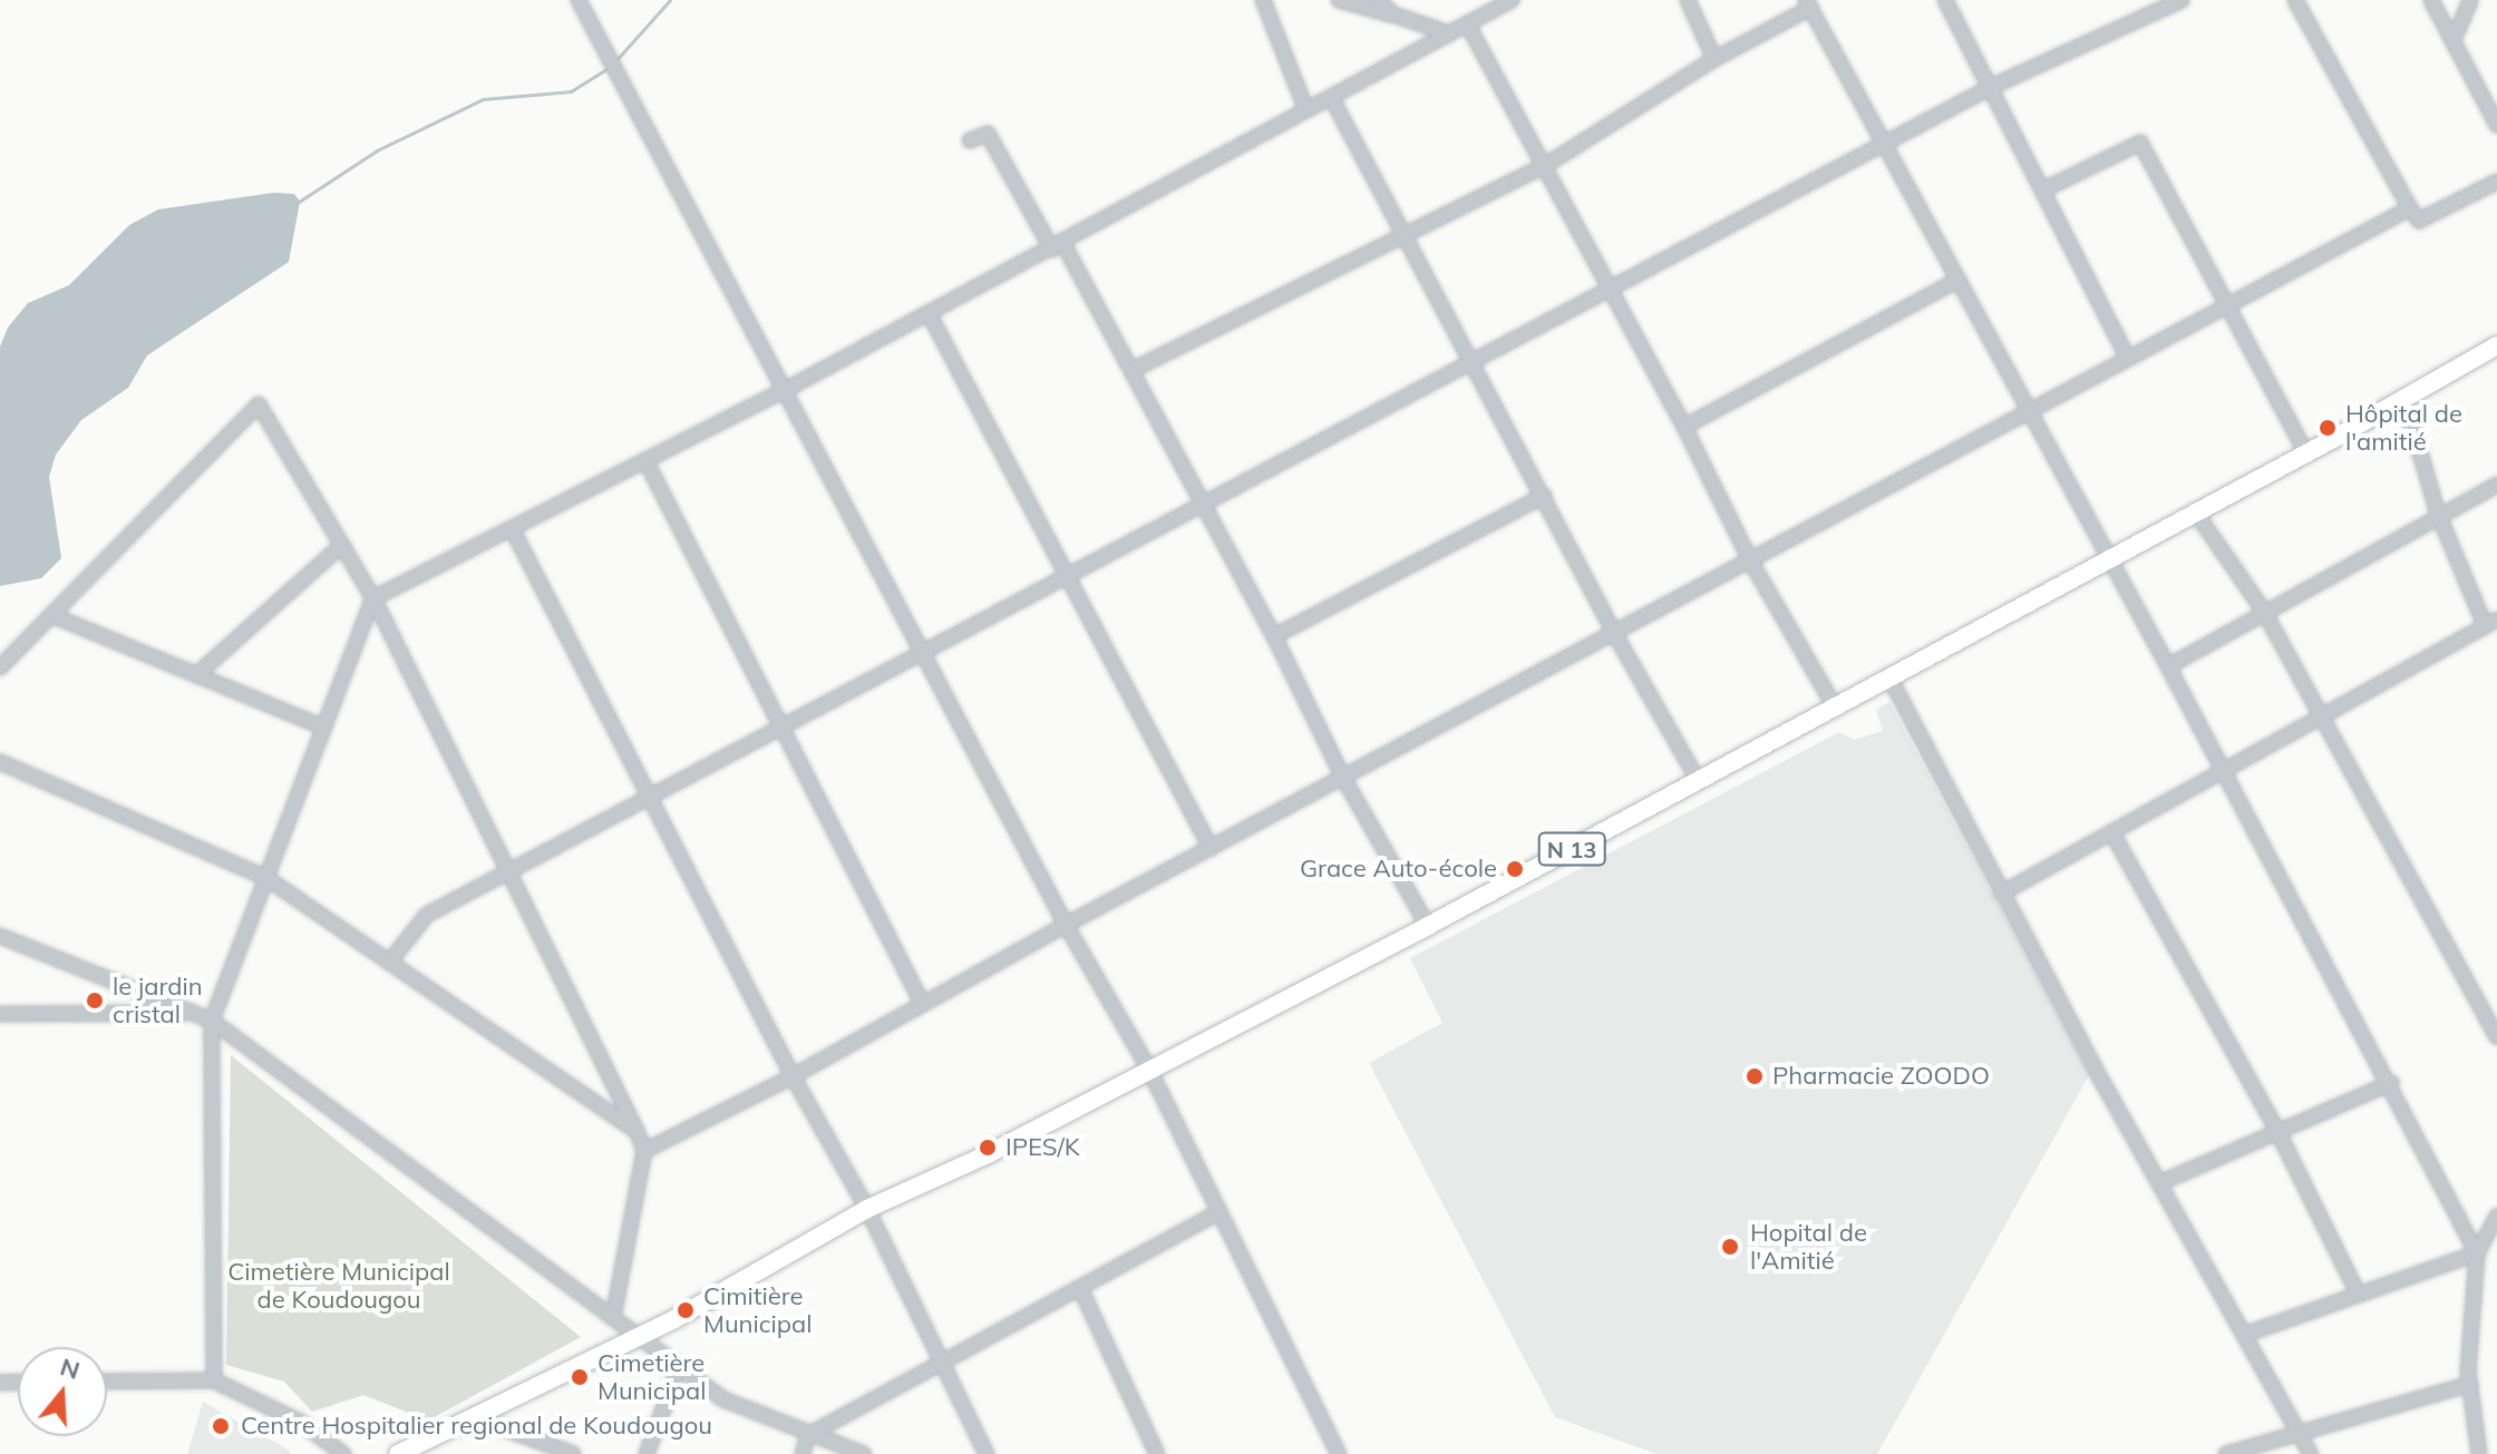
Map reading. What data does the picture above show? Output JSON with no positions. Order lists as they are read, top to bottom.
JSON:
{
  "streets": {
    "main road": ["N 13"]
  },
  "parks": ["Cimetière Municipal de Koudougou"],
  "places": [
    "Hôpital de l'amitié",
    "Grace Auto-école",
    "le jardin cristal",
    "Pharmacie ZOODO",
    "IPES/K",
    "Hopital de l'Amitié",
    "Cimitière Municipal",
    "Cimetière Municipal",
    "Centre Hospitalier regional de Koudougou"
  ],
  "north": "top"
}
